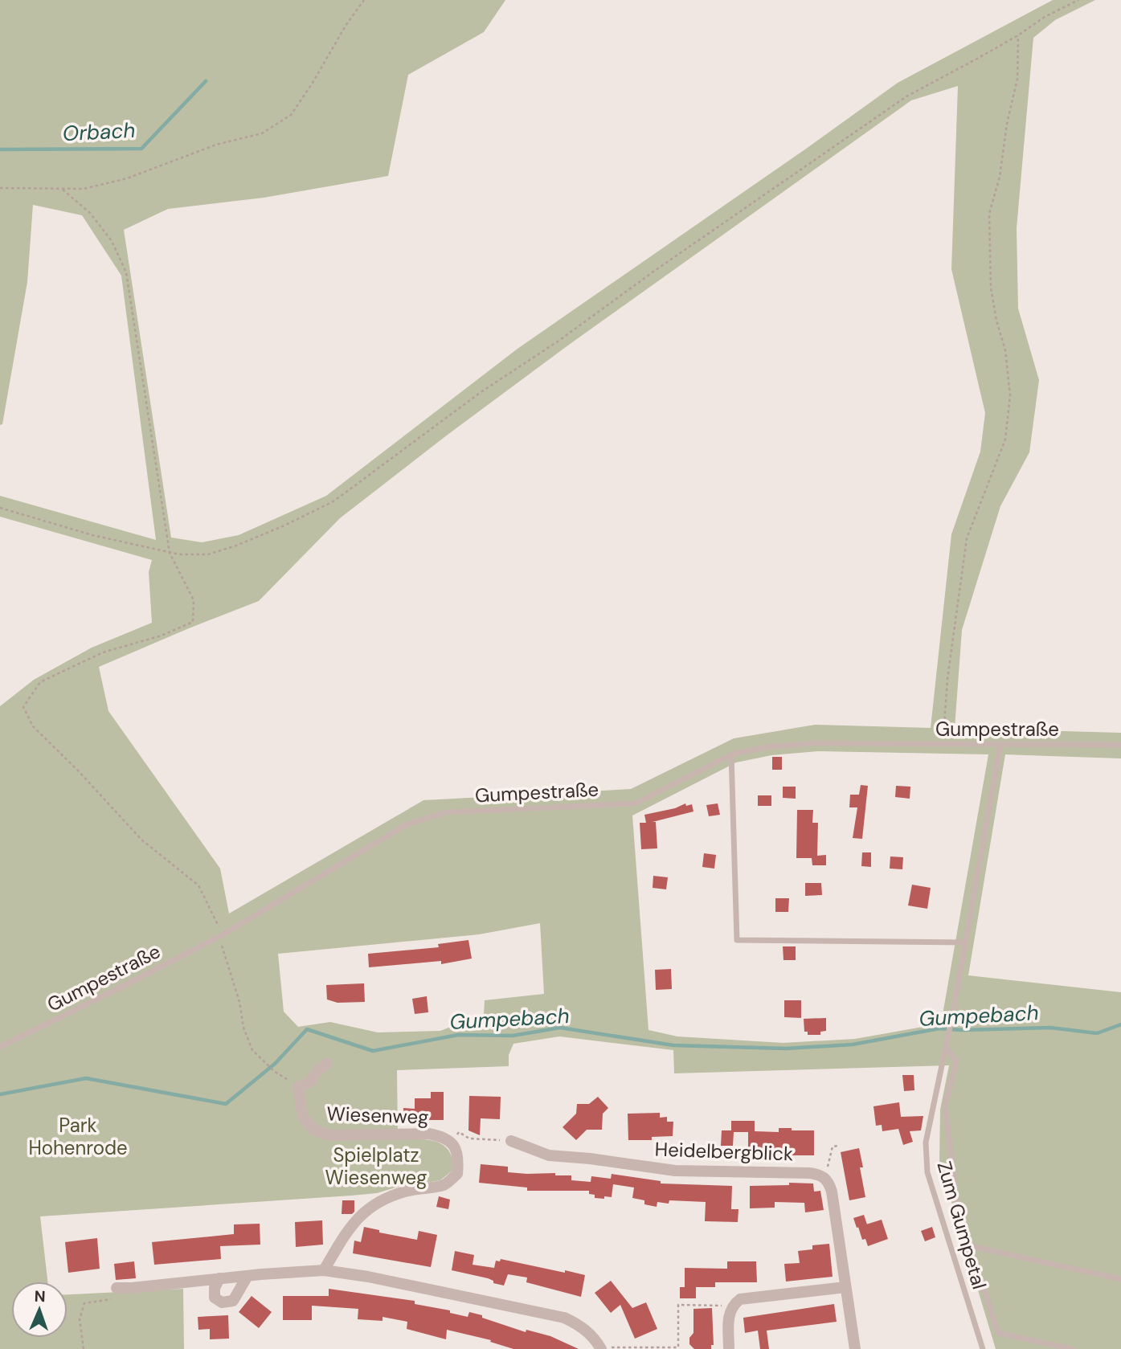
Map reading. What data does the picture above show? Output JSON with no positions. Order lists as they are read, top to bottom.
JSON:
{
  "streets": {
    "street": ["Wiesenweg", "Heidelbergblick"],
    "lane": ["Gumpestraße", "Zum Gumpetal"]
  },
  "crossings": [
    ["Gumpestraße", "Zum Gumpetal"]
  ],
  "water": ["Orbach", "Gumpebach"],
  "parks": ["Park Hohenrode", "Spielplatz Wiesenweg"],
  "north": "top"
}
